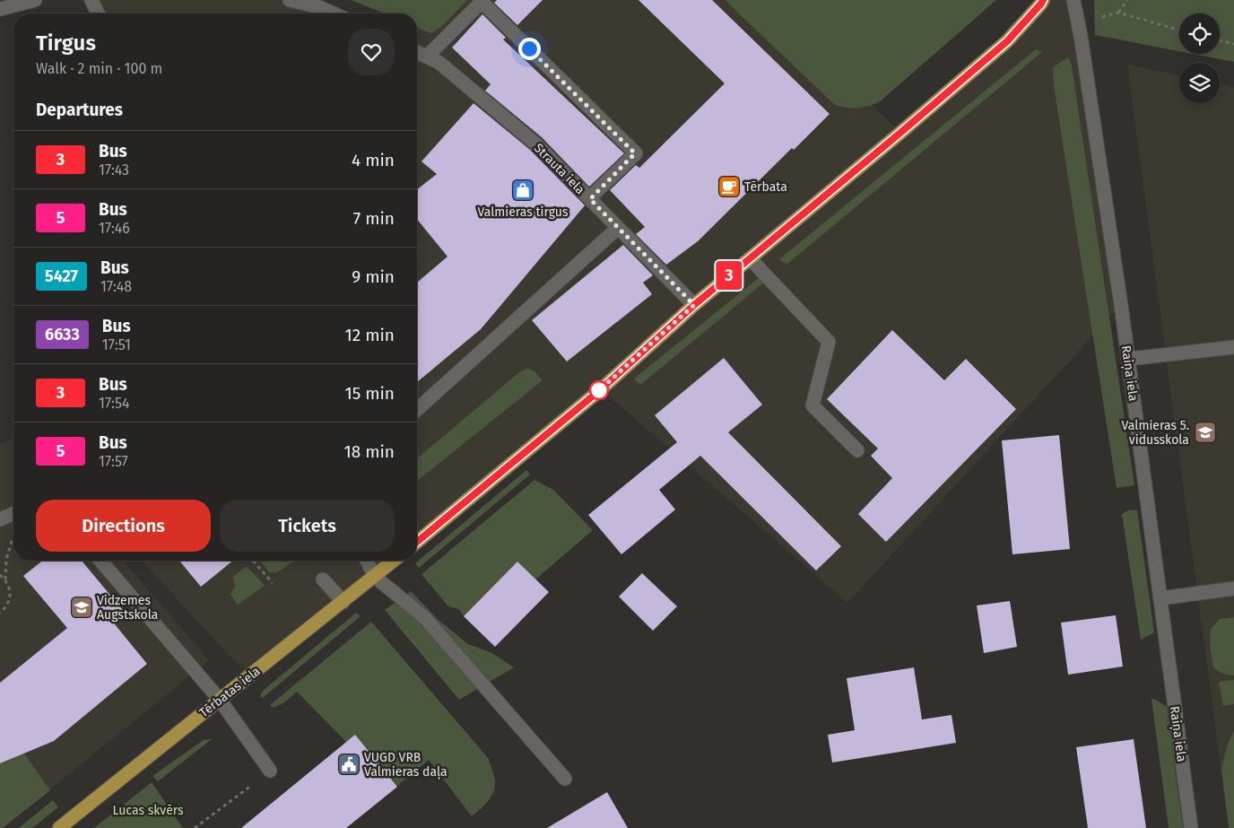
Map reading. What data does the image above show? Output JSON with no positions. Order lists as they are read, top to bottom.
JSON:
{
  "streets": {
    "main road": ["Tērbatas iela"],
    "street": ["Strauta iela", "Raiņa iela"]
  },
  "parks": ["Lucas skvērs"],
  "places": {
    "cafe": ["Tērbata"],
    "shop": ["Valmieras tirgus"],
    "school or university": ["Valmieras 5. vidusskola", "Vidzemes Augstskola"],
    "public building": ["VUGD VRB Valmieras daļa"]
  },
  "lines": ["bus line 3"],
  "page": {
    "on_map": "3",
    "heading": [
      ["Tirgus", "Walk · 2 min · 100 m"],
      "Departures"
    ],
    "list": [
      {
        "mark": "3",
        "name": "Bus",
        "note": "17:43",
        "value": "4 min"
      },
      {
        "mark": "5",
        "name": "Bus",
        "note": "17:46",
        "value": "7 min"
      },
      {
        "mark": "5427",
        "name": "Bus",
        "note": "17:48",
        "value": "9 min"
      },
      {
        "mark": "6633",
        "name": "Bus",
        "note": "17:51",
        "value": "12 min"
      },
      {
        "mark": "3",
        "name": "Bus",
        "note": "17:54",
        "value": "15 min"
      },
      {
        "mark": "5",
        "name": "Bus",
        "note": "17:57",
        "value": "18 min"
      }
    ],
    "buttons": ["Directions", "Tickets"]
  }
}
